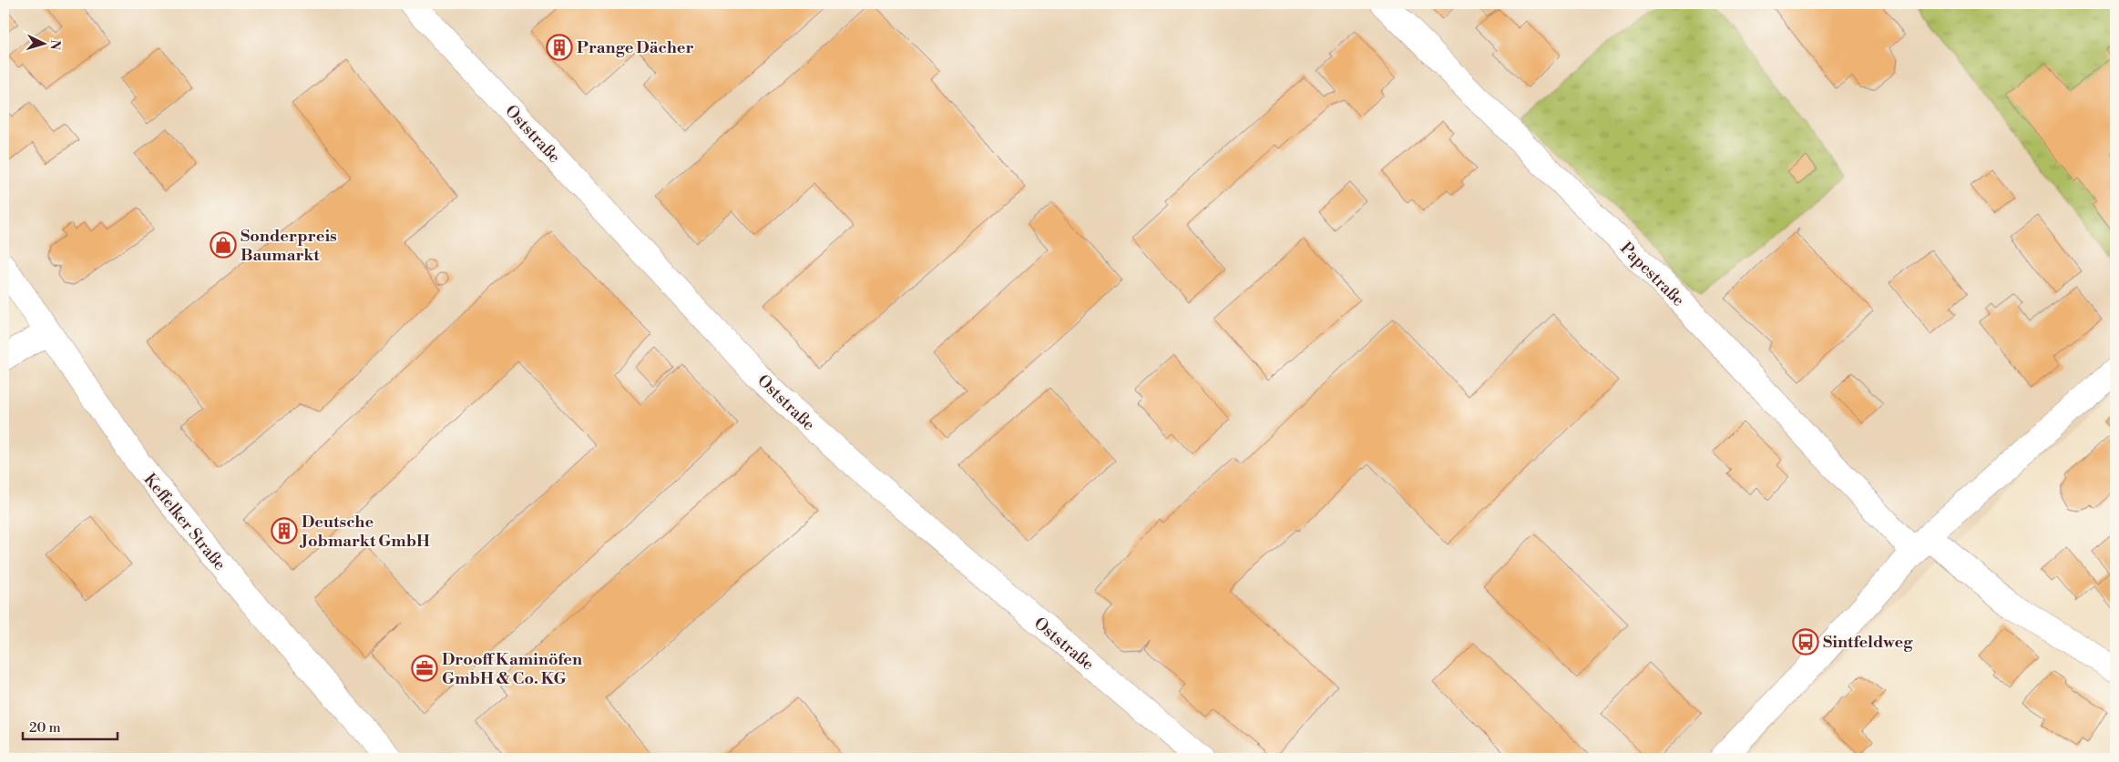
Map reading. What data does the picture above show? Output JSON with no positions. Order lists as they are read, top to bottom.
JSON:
{
  "streets": {
    "street": ["Oststraße", "Papestraße", "Keffelker Straße"]
  },
  "places": {
    "building": ["Prange Dächer", "Deutsche Jobmarkt GmbH"],
    "shop": ["Sonderpreis Baumarkt"],
    "bus stop": ["Sintfeldweg"],
    "office": ["Drooff Kaminöfen GmbH & Co. KG"]
  },
  "scale_bar": "20 m",
  "north": "right"
}
